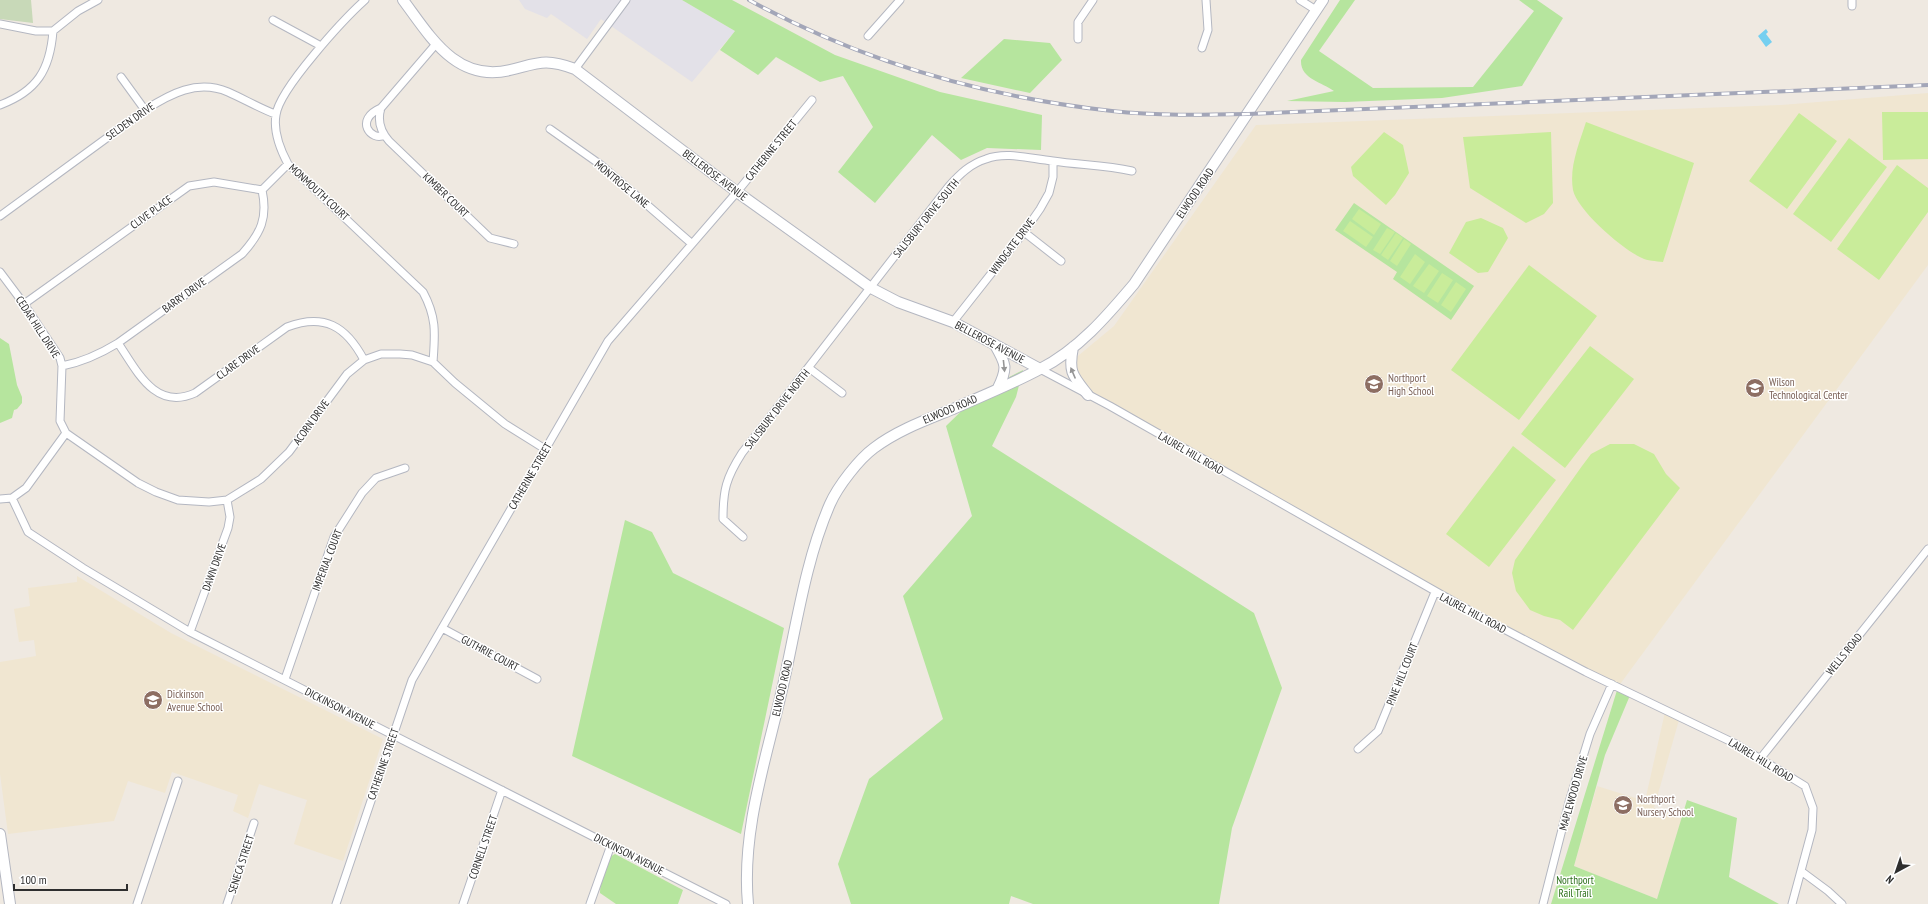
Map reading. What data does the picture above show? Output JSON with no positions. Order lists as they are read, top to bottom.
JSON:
{
  "streets": {
    "main road": ["BELLEROSE AVENUE", "ELWOOD ROAD"],
    "street": [
      "SELDEN DRIVE",
      "CATHERINE STREET",
      "MONTROSE LANE",
      "MONMOUTH COURT",
      "KIMBER COURT",
      "CLIVE PLACE",
      "SALISBURY DRIVE SOUTH",
      "WINDGATE DRIVE",
      "BARRY DRIVE",
      "CEDAR HILL DRIVE",
      "CLARE DRIVE",
      "SALISBURY DRIVE NORTH",
      "ACORN DRIVE",
      "LAUREL HILL ROAD",
      "IMPERIAL COURT",
      "DAWN DRIVE",
      "GUTHRIE COURT",
      "WELLS ROAD",
      "PINE HILL COURT",
      "DICKINSON AVENUE",
      "MAPLEWOOD DRIVE",
      "CORNELL STREET",
      "SENECA STREET"
    ]
  },
  "crossings": [
    ["SELDEN DRIVE", "MONMOUTH COURT"],
    ["CATHERINE STREET", "BELLEROSE AVENUE"],
    ["CATHERINE STREET", "MONTROSE LANE"],
    ["CATHERINE STREET", "ACORN DRIVE"],
    ["CATHERINE STREET", "GUTHRIE COURT"],
    ["CATHERINE STREET", "DICKINSON AVENUE"],
    ["BELLEROSE AVENUE", "ELWOOD ROAD"],
    ["BELLEROSE AVENUE", "KIMBER COURT"],
    ["BELLEROSE AVENUE", "SALISBURY DRIVE SOUTH"],
    ["BELLEROSE AVENUE", "WINDGATE DRIVE"],
    ["BELLEROSE AVENUE", "SALISBURY DRIVE NORTH"],
    ["BELLEROSE AVENUE", "LAUREL HILL ROAD"],
    ["MONMOUTH COURT", "ACORN DRIVE"],
    ["ELWOOD ROAD", "LAUREL HILL ROAD"],
    ["CLIVE PLACE", "BARRY DRIVE"],
    ["CLIVE PLACE", "CEDAR HILL DRIVE"],
    ["SALISBURY DRIVE SOUTH", "WINDGATE DRIVE"],
    ["SALISBURY DRIVE SOUTH", "SALISBURY DRIVE NORTH"],
    ["BARRY DRIVE", "CEDAR HILL DRIVE"],
    ["BARRY DRIVE", "CLARE DRIVE"],
    ["CEDAR HILL DRIVE", "ACORN DRIVE"],
    ["CLARE DRIVE", "ACORN DRIVE"],
    ["ACORN DRIVE", "DAWN DRIVE"],
    ["LAUREL HILL ROAD", "WELLS ROAD"],
    ["LAUREL HILL ROAD", "PINE HILL COURT"],
    ["LAUREL HILL ROAD", "MAPLEWOOD DRIVE"],
    ["IMPERIAL COURT", "DICKINSON AVENUE"],
    ["DAWN DRIVE", "DICKINSON AVENUE"],
    ["DICKINSON AVENUE", "CORNELL STREET"]
  ],
  "parks": ["Northport Rail Trail"],
  "places": {
    "school or university": [
      "Northport High School",
      "Wilson Technological Center",
      "Dickinson Avenue School",
      "Northport Nursery School"
    ]
  },
  "scale_bar": "100 m",
  "north": "bottom left"
}
